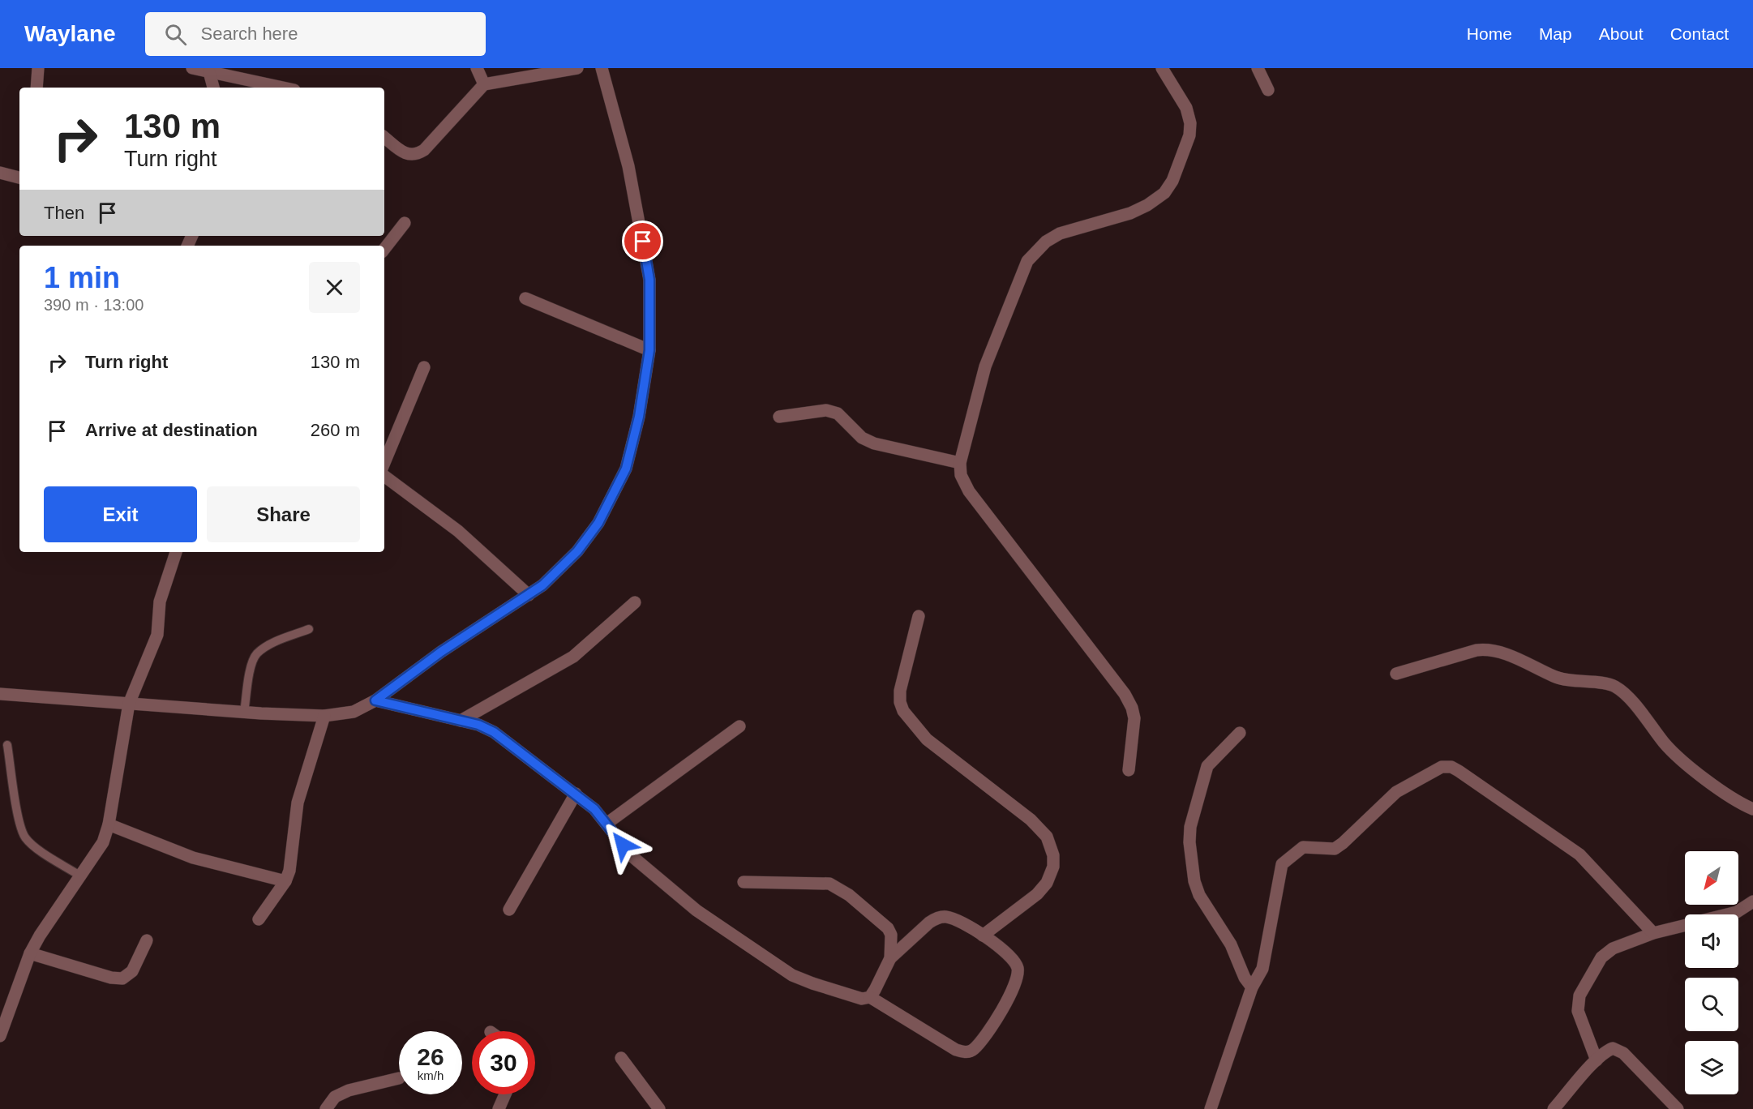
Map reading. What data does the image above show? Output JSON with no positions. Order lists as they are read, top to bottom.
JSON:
{
  "north": "bottom left",
  "page": {
    "header": "Waylane",
    "search": "Search here",
    "nav": [
      "Home",
      "Map",
      "About",
      "Contact"
    ],
    "turn": ["130 m", "Turn right"],
    "then": "Then",
    "heading": ["1 min", "390 m · 13:00"],
    "list": [
      {
        "name": "Turn right",
        "value": "130 m"
      },
      {
        "name": "Arrive at destination",
        "value": "260 m"
      }
    ],
    "buttons": ["Exit", "Share"],
    "speed": "26 km/h",
    "limit": "30"
  }
}
